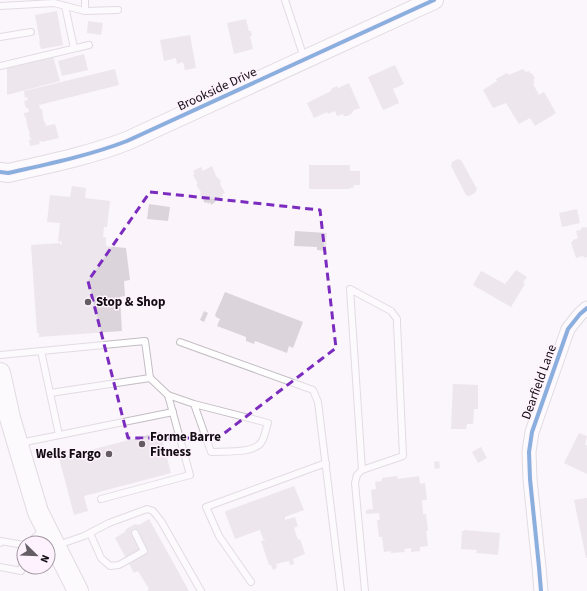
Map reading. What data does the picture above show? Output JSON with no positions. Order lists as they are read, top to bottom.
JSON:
{
  "streets": {
    "street": ["Brookside Drive", "Dearfield Lane"]
  },
  "places": ["Stop & Shop", "Forme Barre Fitness", "Wells Fargo"],
  "north": "bottom right"
}
